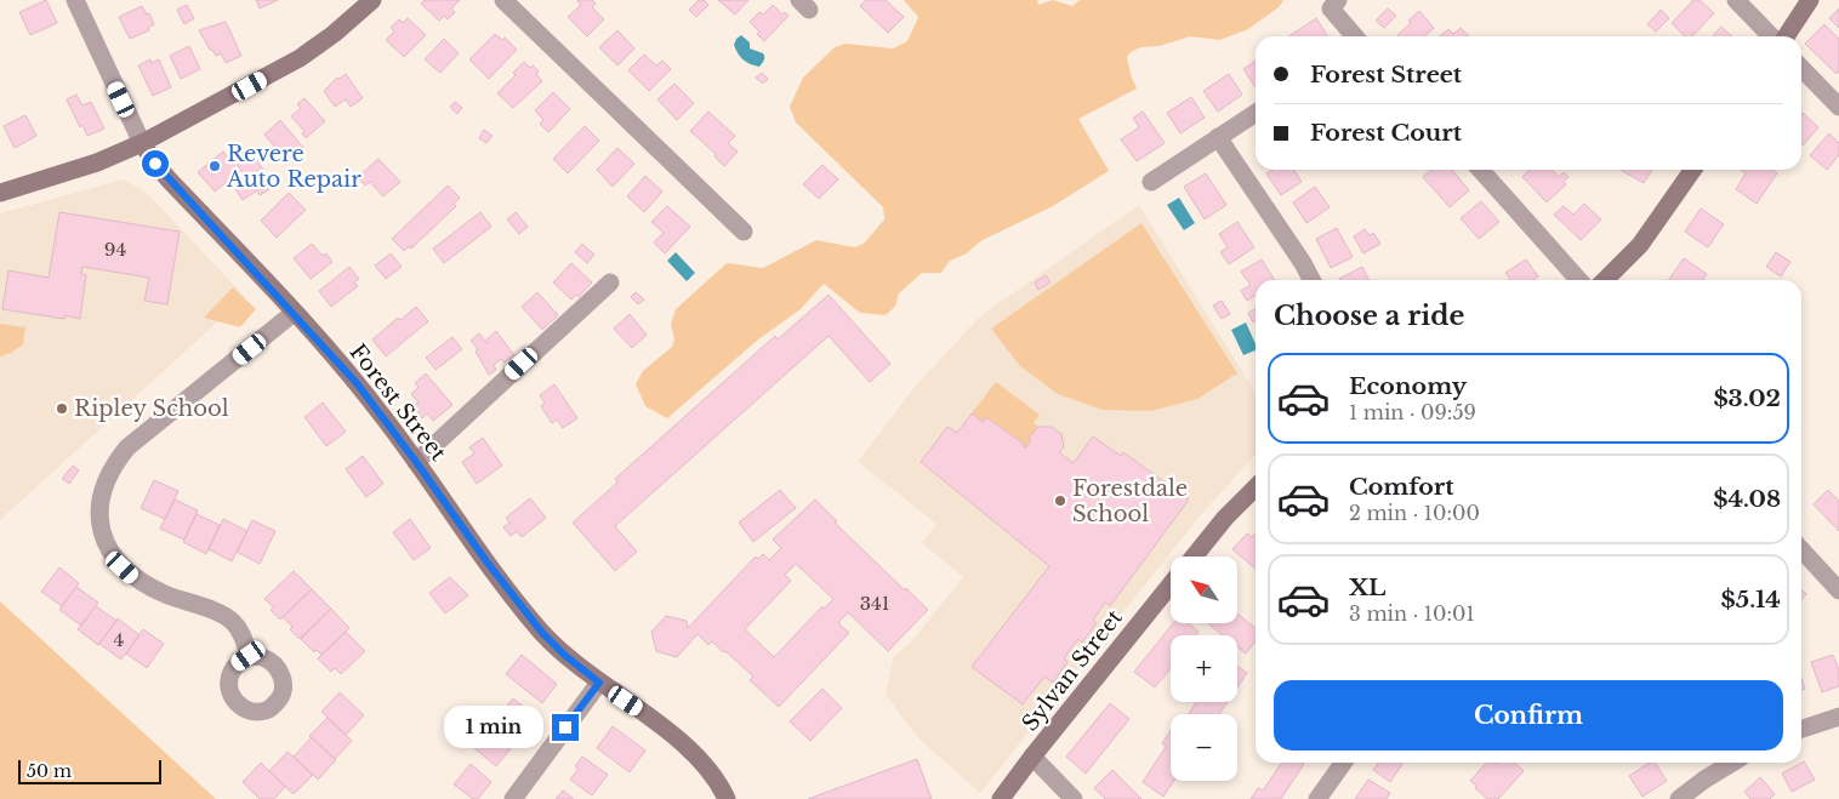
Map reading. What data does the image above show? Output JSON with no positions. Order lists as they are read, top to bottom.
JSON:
{
  "streets": {
    "street": ["Forest Street", "Sylvan Street"]
  },
  "places": ["Revere Auto Repair", "Ripley School", "Forestdale School"],
  "house_numbers": ["94", "341", "4"],
  "scale_bar": "50 m",
  "north": "top left",
  "page": {
    "banner": ["Forest Street", "Forest Court"],
    "heading": "Choose a ride",
    "list": [
      {
        "name": "Economy",
        "note": "1 min · 09:59",
        "value": "$3.02"
      },
      {
        "name": "Comfort",
        "note": "2 min · 10:00",
        "value": "$4.08"
      },
      {
        "name": "XL",
        "note": "3 min · 10:01",
        "value": "$5.14"
      }
    ],
    "map_buttons": ["+", "−"],
    "buttons": "Confirm",
    "bubble": "1 min",
    "scale": "50 m"
  }
}
